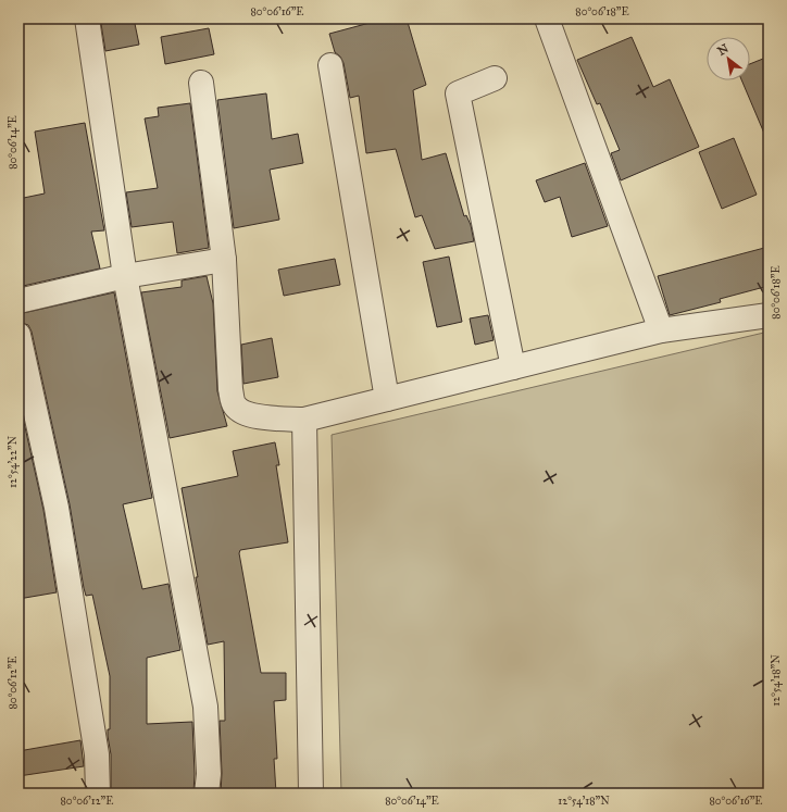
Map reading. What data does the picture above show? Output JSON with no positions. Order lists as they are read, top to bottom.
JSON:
{
  "north": "top left",
  "coordinates": [
    "80°06'16\"E",
    "80°06'18\"E",
    "80°06'14\"E",
    "12°54'22\"N",
    "12°54'18\"N",
    "80°06'12\"E"
  ]
}
